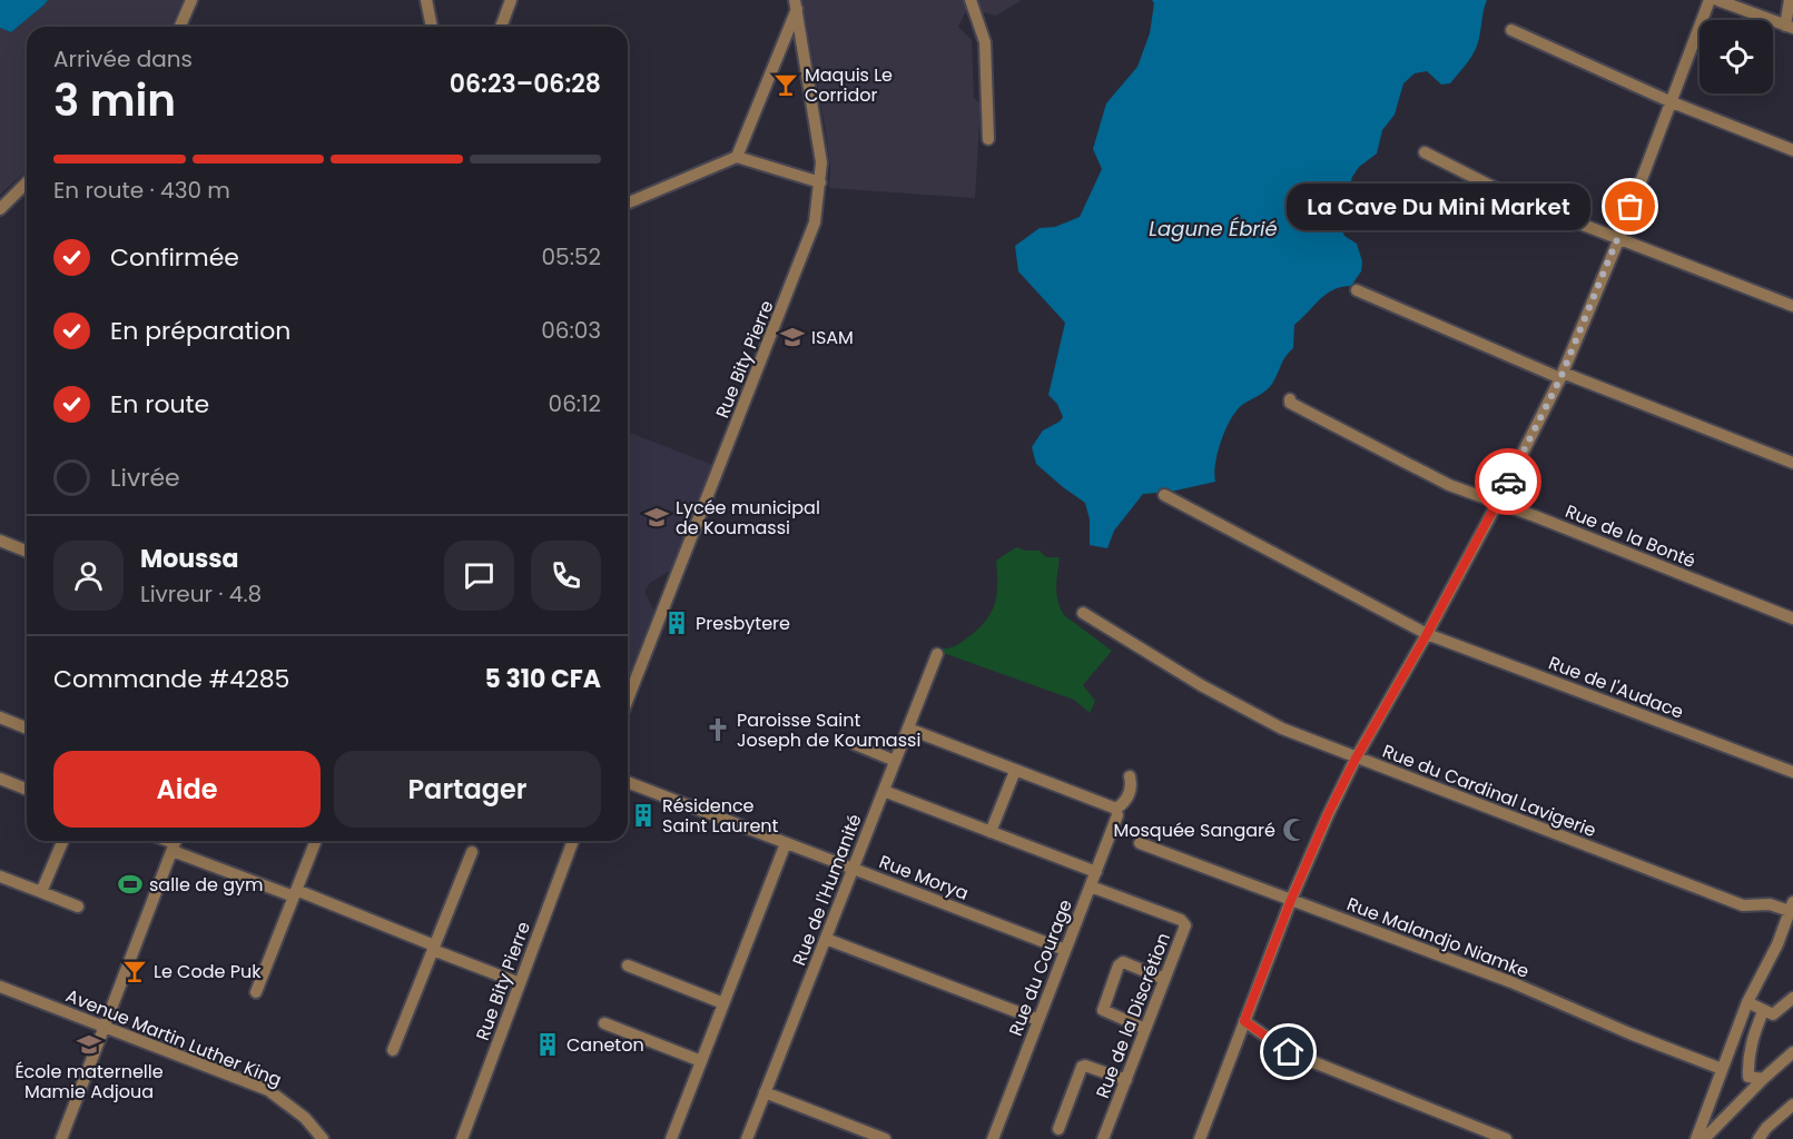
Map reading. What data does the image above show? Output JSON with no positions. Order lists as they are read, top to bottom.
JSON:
{
  "streets": {
    "street": [
      "Rue Bity Pierre",
      "Rue de la Bonté",
      "Rue de l'Audace",
      "Rue du Cardinal Lavigerie",
      "Rue Morya",
      "Rue de l'Humanité",
      "Rue Malandjo Niamke",
      "Rue du Courage",
      "Rue de la Discrétion",
      "Avenue Martin Luther King"
    ]
  },
  "crossings": [
    ["Rue Morya", "Rue de l'Humanité"],
    ["Rue Morya", "Rue du Courage"],
    ["Rue du Courage", "Rue de la Discrétion"]
  ],
  "water": ["Lagune Ébrié"],
  "places": {
    "bar": ["Maquis Le Corridor", "Le Code Puk"],
    "other": ["La Cave Du Mini Market"],
    "school or university": ["ISAM", "Lycée municipal de Koumassi", "École maternelle Mamie Adjoua"],
    "building": ["Presbytere", "Résidence Saint Laurent", "Caneton"],
    "church": ["Paroisse Saint Joseph de Koumassi"],
    "mosque": ["Mosquée Sangaré"],
    "sports": ["salle de gym"]
  },
  "page": {
    "heading": ["3 min", "Arrivée dans", "06:23–06:28"],
    "panel": [
      "Moussa",
      "Livreur · 4.8",
      "Commande #4285",
      "5 310 CFA"
    ],
    "bar": "En route · 430 m",
    "bubble": "La Cave Du Mini Market",
    "list": [
      ["Confirmée", "05:52"],
      ["En préparation", "06:03"],
      ["En route", "06:12"],
      "Livrée"
    ],
    "buttons": ["Aide", "Partager"]
  }
}
